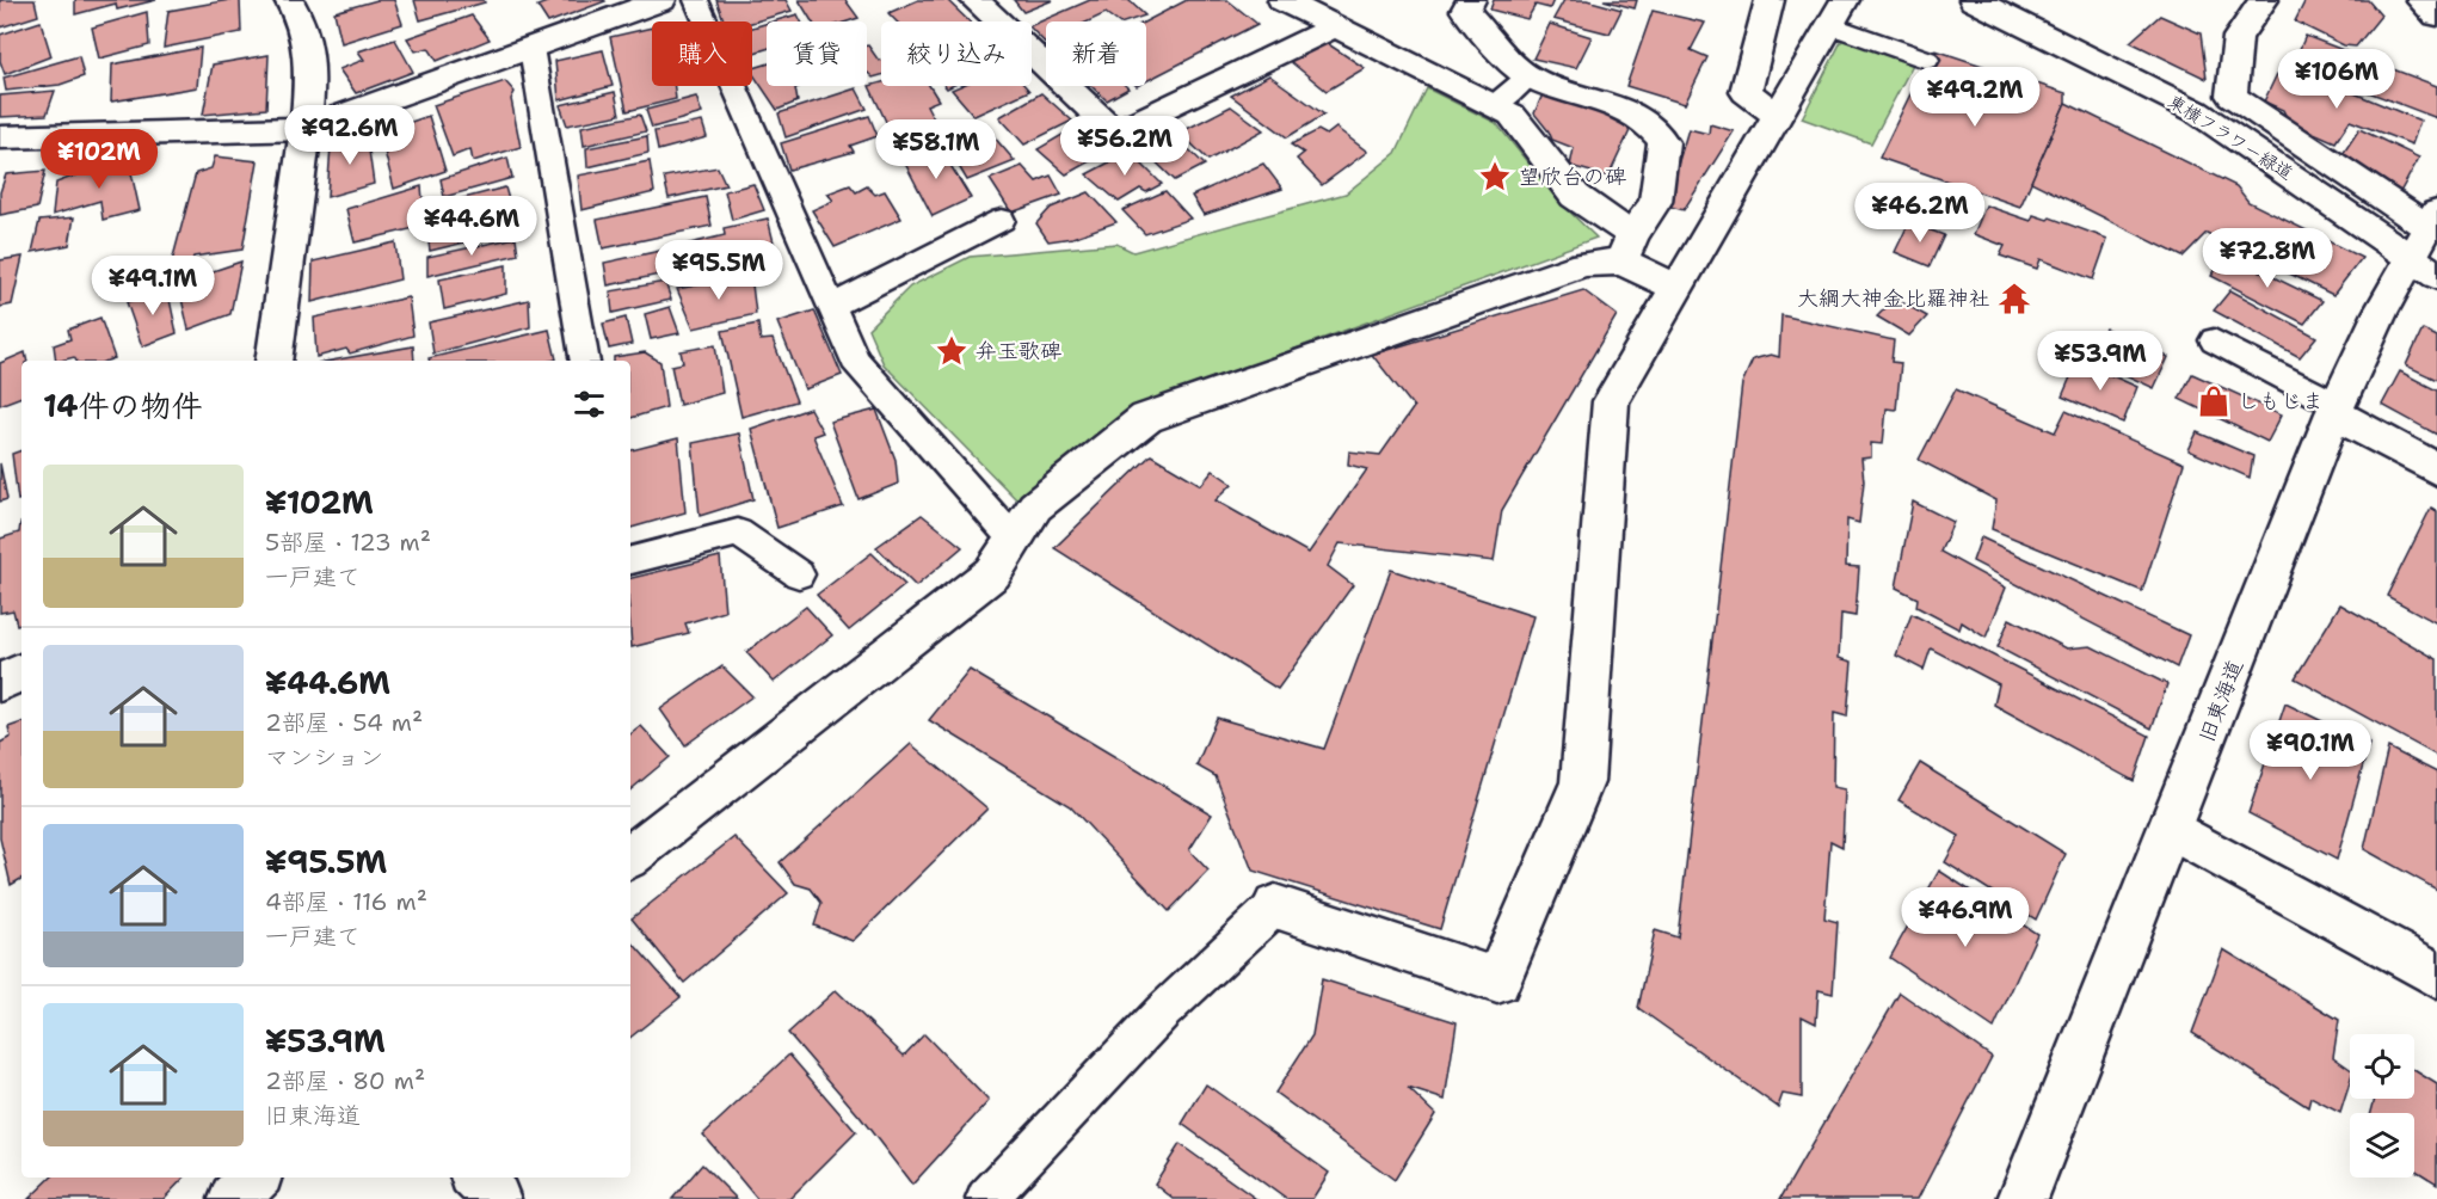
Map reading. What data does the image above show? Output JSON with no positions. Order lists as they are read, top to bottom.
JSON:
{
  "streets": {
    "street": ["東横フラワー緑道", "旧東海道"]
  },
  "crossings": [
    ["東横フラワー緑道", "旧東海道"]
  ],
  "places": {
    "place": ["望欣台の碑", "弁玉歌碑"],
    "temple": ["大綱大神金比羅神社"],
    "shop": ["しもじま"]
  },
  "page": {
    "chip": [
      "購入",
      "賃貸",
      "絞り込み",
      "新着"
    ],
    "price": [
      "¥106M",
      "¥49.2M",
      "¥92.6M",
      "¥56.2M",
      "¥58.1M",
      "¥102M",
      "¥46.2M",
      "¥44.6M",
      "¥72.8M",
      "¥95.5M",
      "¥49.1M",
      "¥53.9M",
      "¥90.1M",
      "¥46.9M"
    ],
    "heading": "14件の物件",
    "list": [
      {
        "name": "¥102M",
        "note": "5部屋 · 123 m² · 一戸建て"
      },
      {
        "name": "¥44.6M",
        "note": "2部屋 · 54 m² · マンション"
      },
      {
        "name": "¥95.5M",
        "note": "4部屋 · 116 m² · 一戸建て"
      },
      {
        "name": "¥53.9M",
        "note": "2部屋 · 80 m² · 旧東海道"
      }
    ]
  }
}
